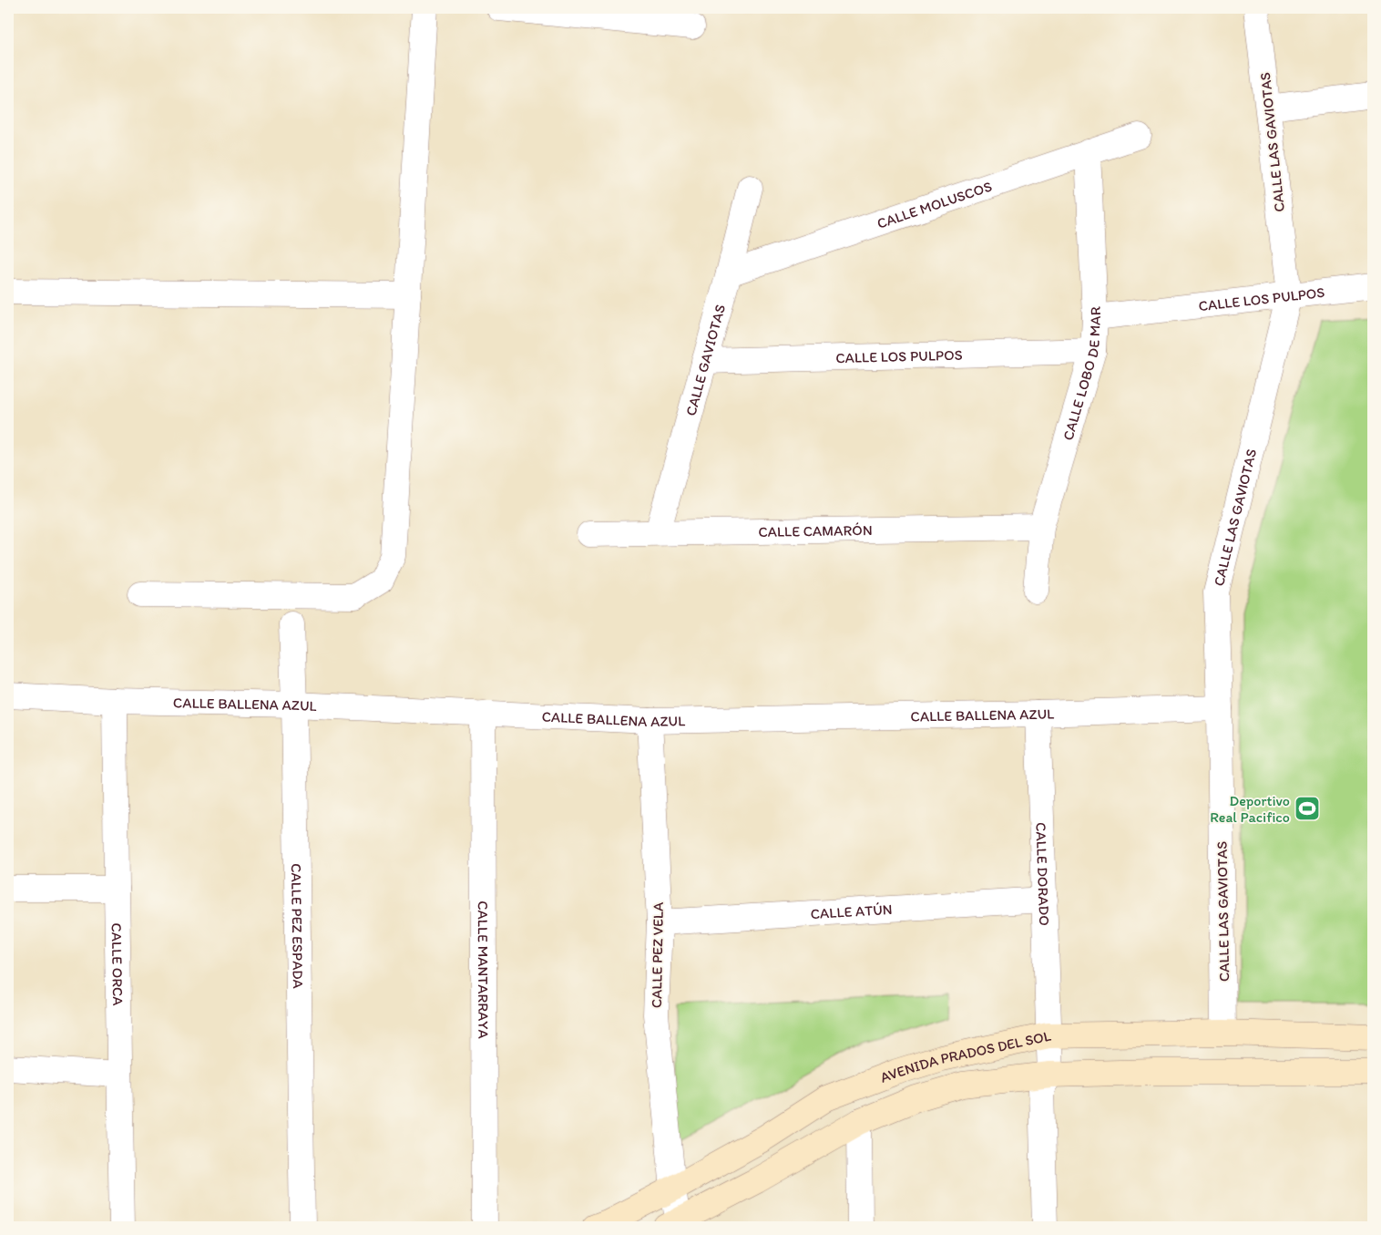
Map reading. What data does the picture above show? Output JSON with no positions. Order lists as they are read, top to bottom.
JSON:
{
  "streets": {
    "street": [
      "CALLE LAS GAVIOTAS",
      "CALLE MOLUSCOS",
      "CALLE LOS PULPOS",
      "CALLE GAVIOTAS",
      "CALLE LOBO DE MAR",
      "CALLE CAMARÓN",
      "CALLE BALLENA AZUL",
      "CALLE DORADO",
      "CALLE ATÚN",
      "CALLE PEZ ESPADA",
      "CALLE PEZ VELA",
      "CALLE ORCA",
      "CALLE MANTARRAYA",
      "AVENIDA PRADOS DEL SOL"
    ]
  },
  "crossings": [
    ["CALLE LAS GAVIOTAS", "CALLE LOS PULPOS"],
    ["CALLE LAS GAVIOTAS", "CALLE BALLENA AZUL"],
    ["CALLE LAS GAVIOTAS", "AVENIDA PRADOS DEL SOL"],
    ["CALLE MOLUSCOS", "CALLE GAVIOTAS"],
    ["CALLE MOLUSCOS", "CALLE LOBO DE MAR"],
    ["CALLE LOS PULPOS", "CALLE GAVIOTAS"],
    ["CALLE LOS PULPOS", "CALLE LOBO DE MAR"],
    ["CALLE GAVIOTAS", "CALLE CAMARÓN"],
    ["CALLE LOBO DE MAR", "CALLE CAMARÓN"],
    ["CALLE BALLENA AZUL", "CALLE DORADO"],
    ["CALLE BALLENA AZUL", "CALLE PEZ ESPADA"],
    ["CALLE BALLENA AZUL", "CALLE PEZ VELA"],
    ["CALLE BALLENA AZUL", "CALLE ORCA"],
    ["CALLE BALLENA AZUL", "CALLE MANTARRAYA"],
    ["CALLE DORADO", "CALLE ATÚN"],
    ["CALLE DORADO", "AVENIDA PRADOS DEL SOL"],
    ["CALLE ATÚN", "CALLE PEZ VELA"],
    ["CALLE PEZ VELA", "AVENIDA PRADOS DEL SOL"]
  ],
  "places": {
    "sports": ["Deportivo Real Pacifico"]
  }
}
